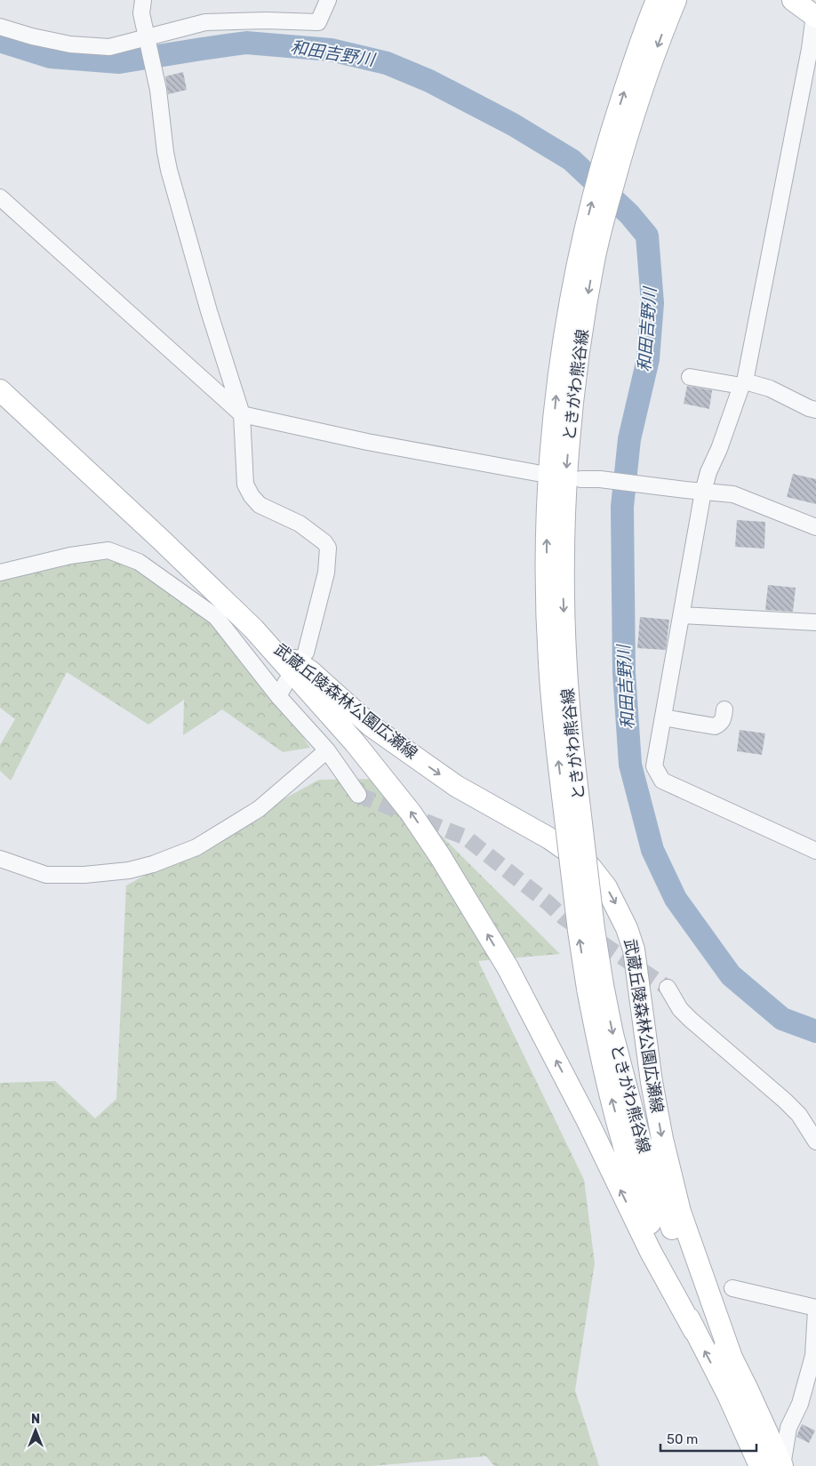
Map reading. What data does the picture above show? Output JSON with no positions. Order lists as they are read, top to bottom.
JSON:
{
  "streets": {
    "main road": ["ときがわ熊谷線", "武蔵丘陵森林公園広瀬線"]
  },
  "crossings": [
    ["ときがわ熊谷線", "武蔵丘陵森林公園広瀬線"]
  ],
  "water": ["和田吉野川"],
  "scale_bar": "50 m",
  "north": "top"
}
